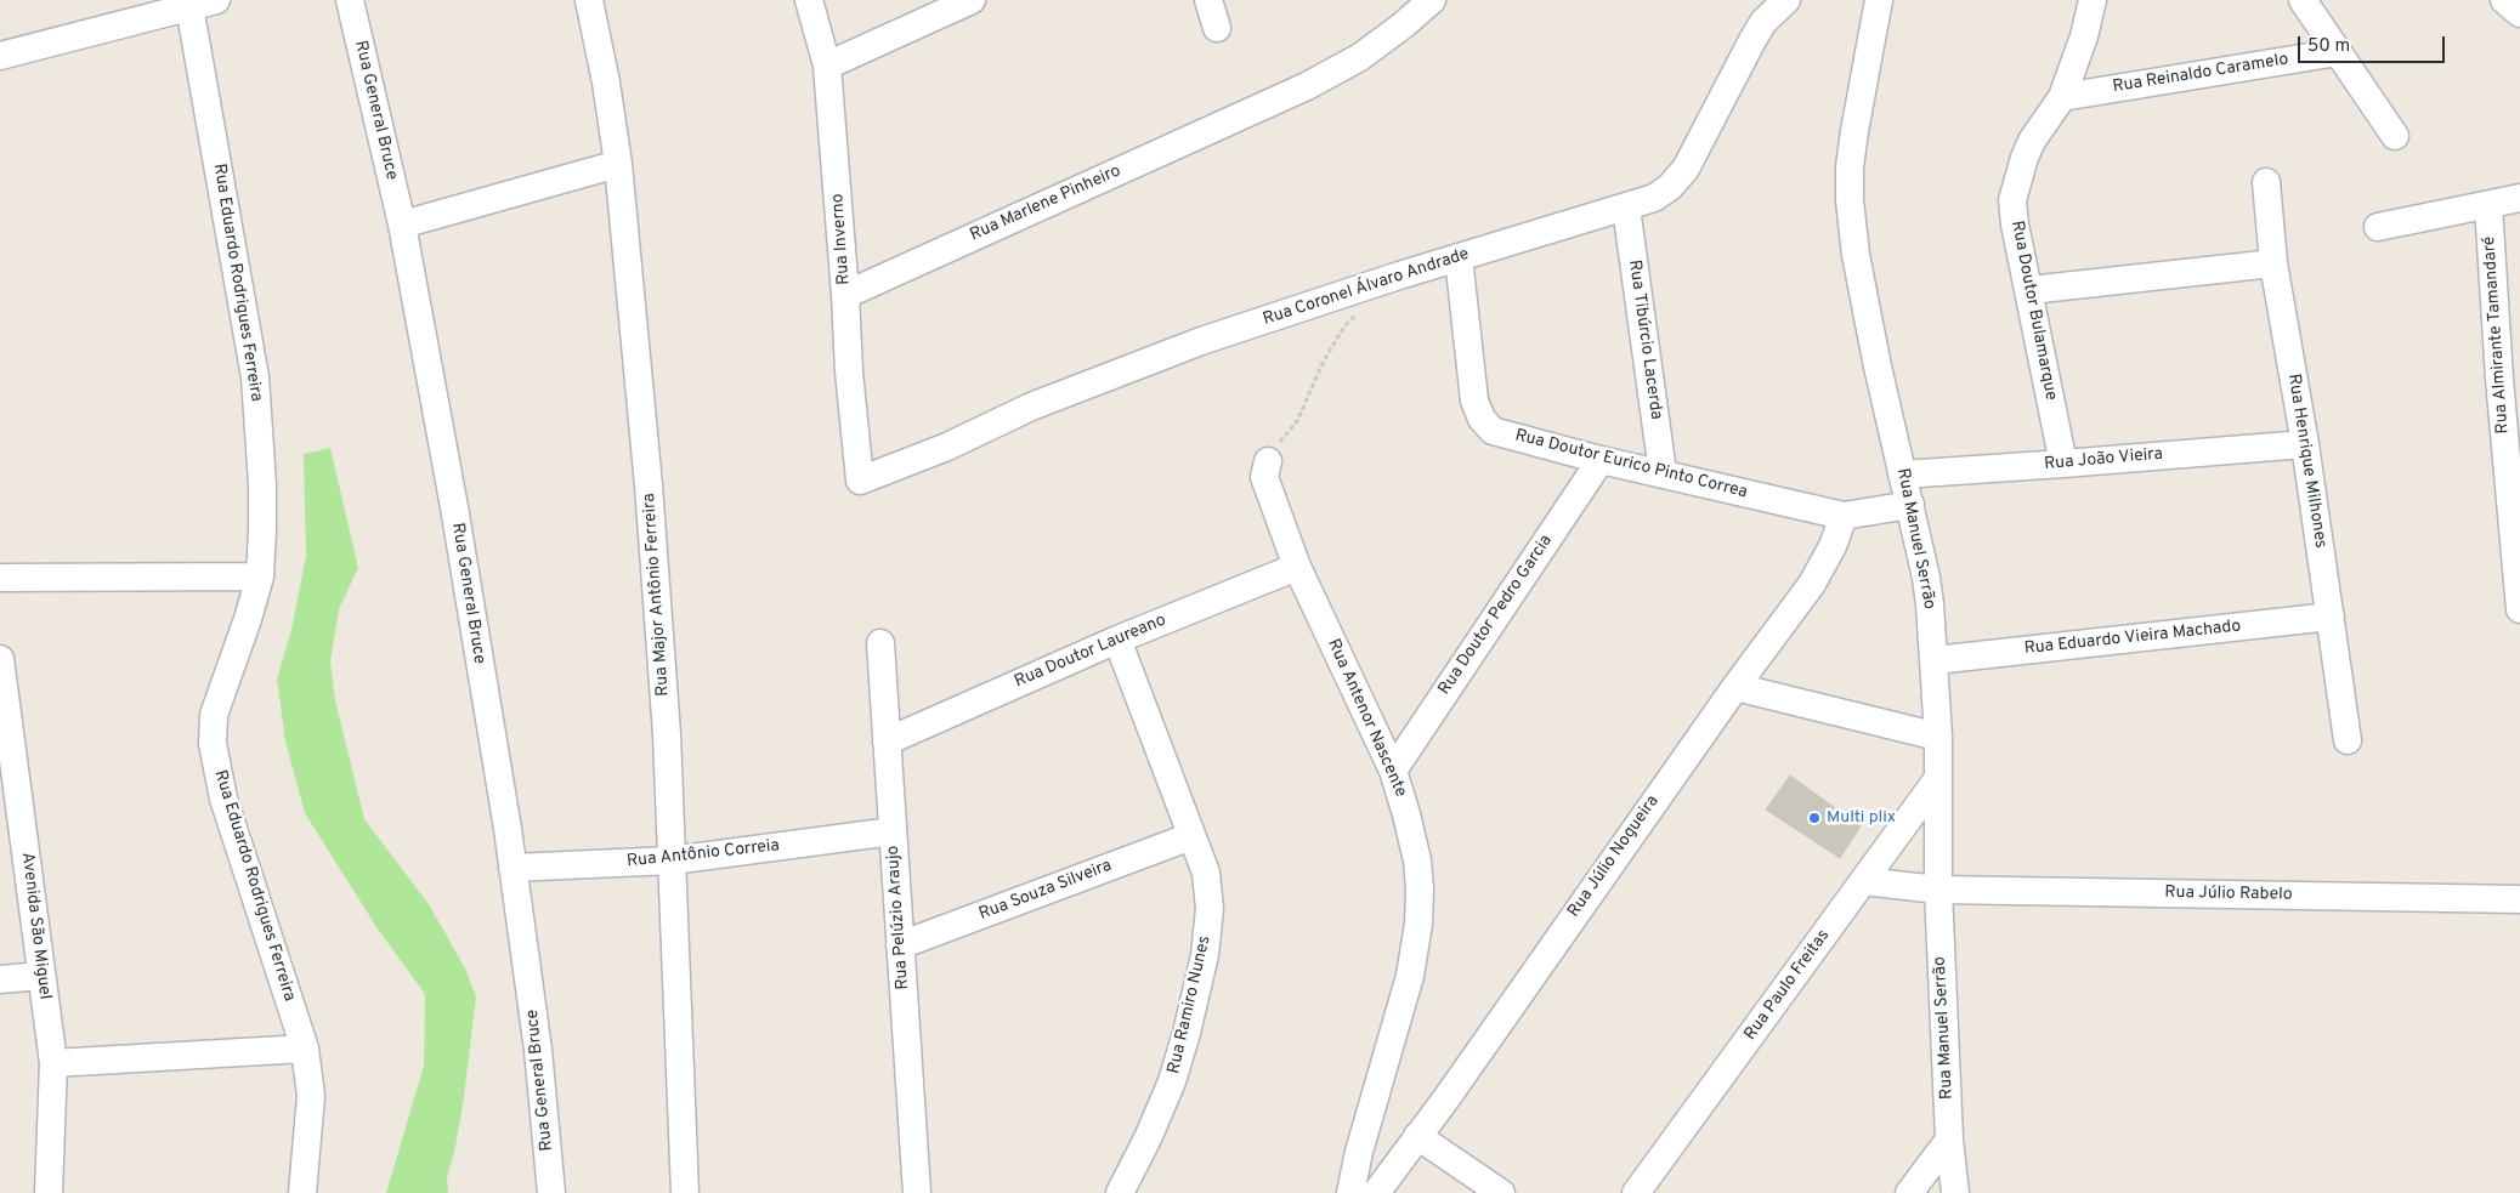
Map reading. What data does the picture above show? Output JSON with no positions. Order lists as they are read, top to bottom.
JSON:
{
  "streets": {
    "street": [
      "Rua Reinaldo Caramelo",
      "Rua General Bruce",
      "Rua Marlene Pinheiro",
      "Rua Inverno",
      "Rua Eduardo Rodrigues Ferreira",
      "Rua Coronel Álvaro Andrade",
      "Rua Doutor Bulamarque",
      "Rua Almirante Tamandaré",
      "Rua Tibúrcio Lacerda",
      "Rua João Vieira",
      "Rua Henrique Milhones",
      "Rua Doutor Eurico Pinto Correa",
      "Rua Manuel Serrão",
      "Rua Major Antônio Ferreira",
      "Rua Doutor Pedro Garcia",
      "Rua Eduardo Vieira Machado",
      "Rua Doutor Laureano",
      "Rua Antenor Nascente",
      "Rua Antônio Correia",
      "Rua Júlio Nogueira",
      "Rua Souza Silveira",
      "Rua Júlio Rabelo",
      "Rua Pelúzio Araujo",
      "Avenida São Miguel",
      "Rua Paulo Freitas",
      "Rua Ramiro Nunes"
    ]
  },
  "crossings": [
    ["Rua Reinaldo Caramelo", "Rua Doutor Bulamarque"],
    ["Rua General Bruce", "Rua Antônio Correia"],
    ["Rua Marlene Pinheiro", "Rua Inverno"],
    ["Rua Inverno", "Rua Coronel Álvaro Andrade"],
    ["Rua Coronel Álvaro Andrade", "Rua Tibúrcio Lacerda"],
    ["Rua Coronel Álvaro Andrade", "Rua Doutor Eurico Pinto Correa"],
    ["Rua Doutor Bulamarque", "Rua João Vieira"],
    ["Rua Tibúrcio Lacerda", "Rua Doutor Eurico Pinto Correa"],
    ["Rua João Vieira", "Rua Henrique Milhones"],
    ["Rua João Vieira", "Rua Manuel Serrão"],
    ["Rua Henrique Milhones", "Rua Eduardo Vieira Machado"],
    ["Rua Doutor Eurico Pinto Correa", "Rua Manuel Serrão"],
    ["Rua Doutor Eurico Pinto Correa", "Rua Doutor Pedro Garcia"],
    ["Rua Doutor Eurico Pinto Correa", "Rua Júlio Nogueira"],
    ["Rua Manuel Serrão", "Rua Eduardo Vieira Machado"],
    ["Rua Manuel Serrão", "Rua Júlio Rabelo"],
    ["Rua Manuel Serrão", "Rua Paulo Freitas"],
    ["Rua Major Antônio Ferreira", "Rua Antônio Correia"],
    ["Rua Doutor Pedro Garcia", "Rua Antenor Nascente"],
    ["Rua Doutor Laureano", "Rua Antenor Nascente"],
    ["Rua Doutor Laureano", "Rua Pelúzio Araujo"],
    ["Rua Doutor Laureano", "Rua Ramiro Nunes"],
    ["Rua Antônio Correia", "Rua Pelúzio Araujo"],
    ["Rua Souza Silveira", "Rua Pelúzio Araujo"],
    ["Rua Souza Silveira", "Rua Ramiro Nunes"],
    ["Rua Júlio Rabelo", "Rua Paulo Freitas"]
  ],
  "places": ["Multi plix"],
  "scale_bar": "50 m"
}
